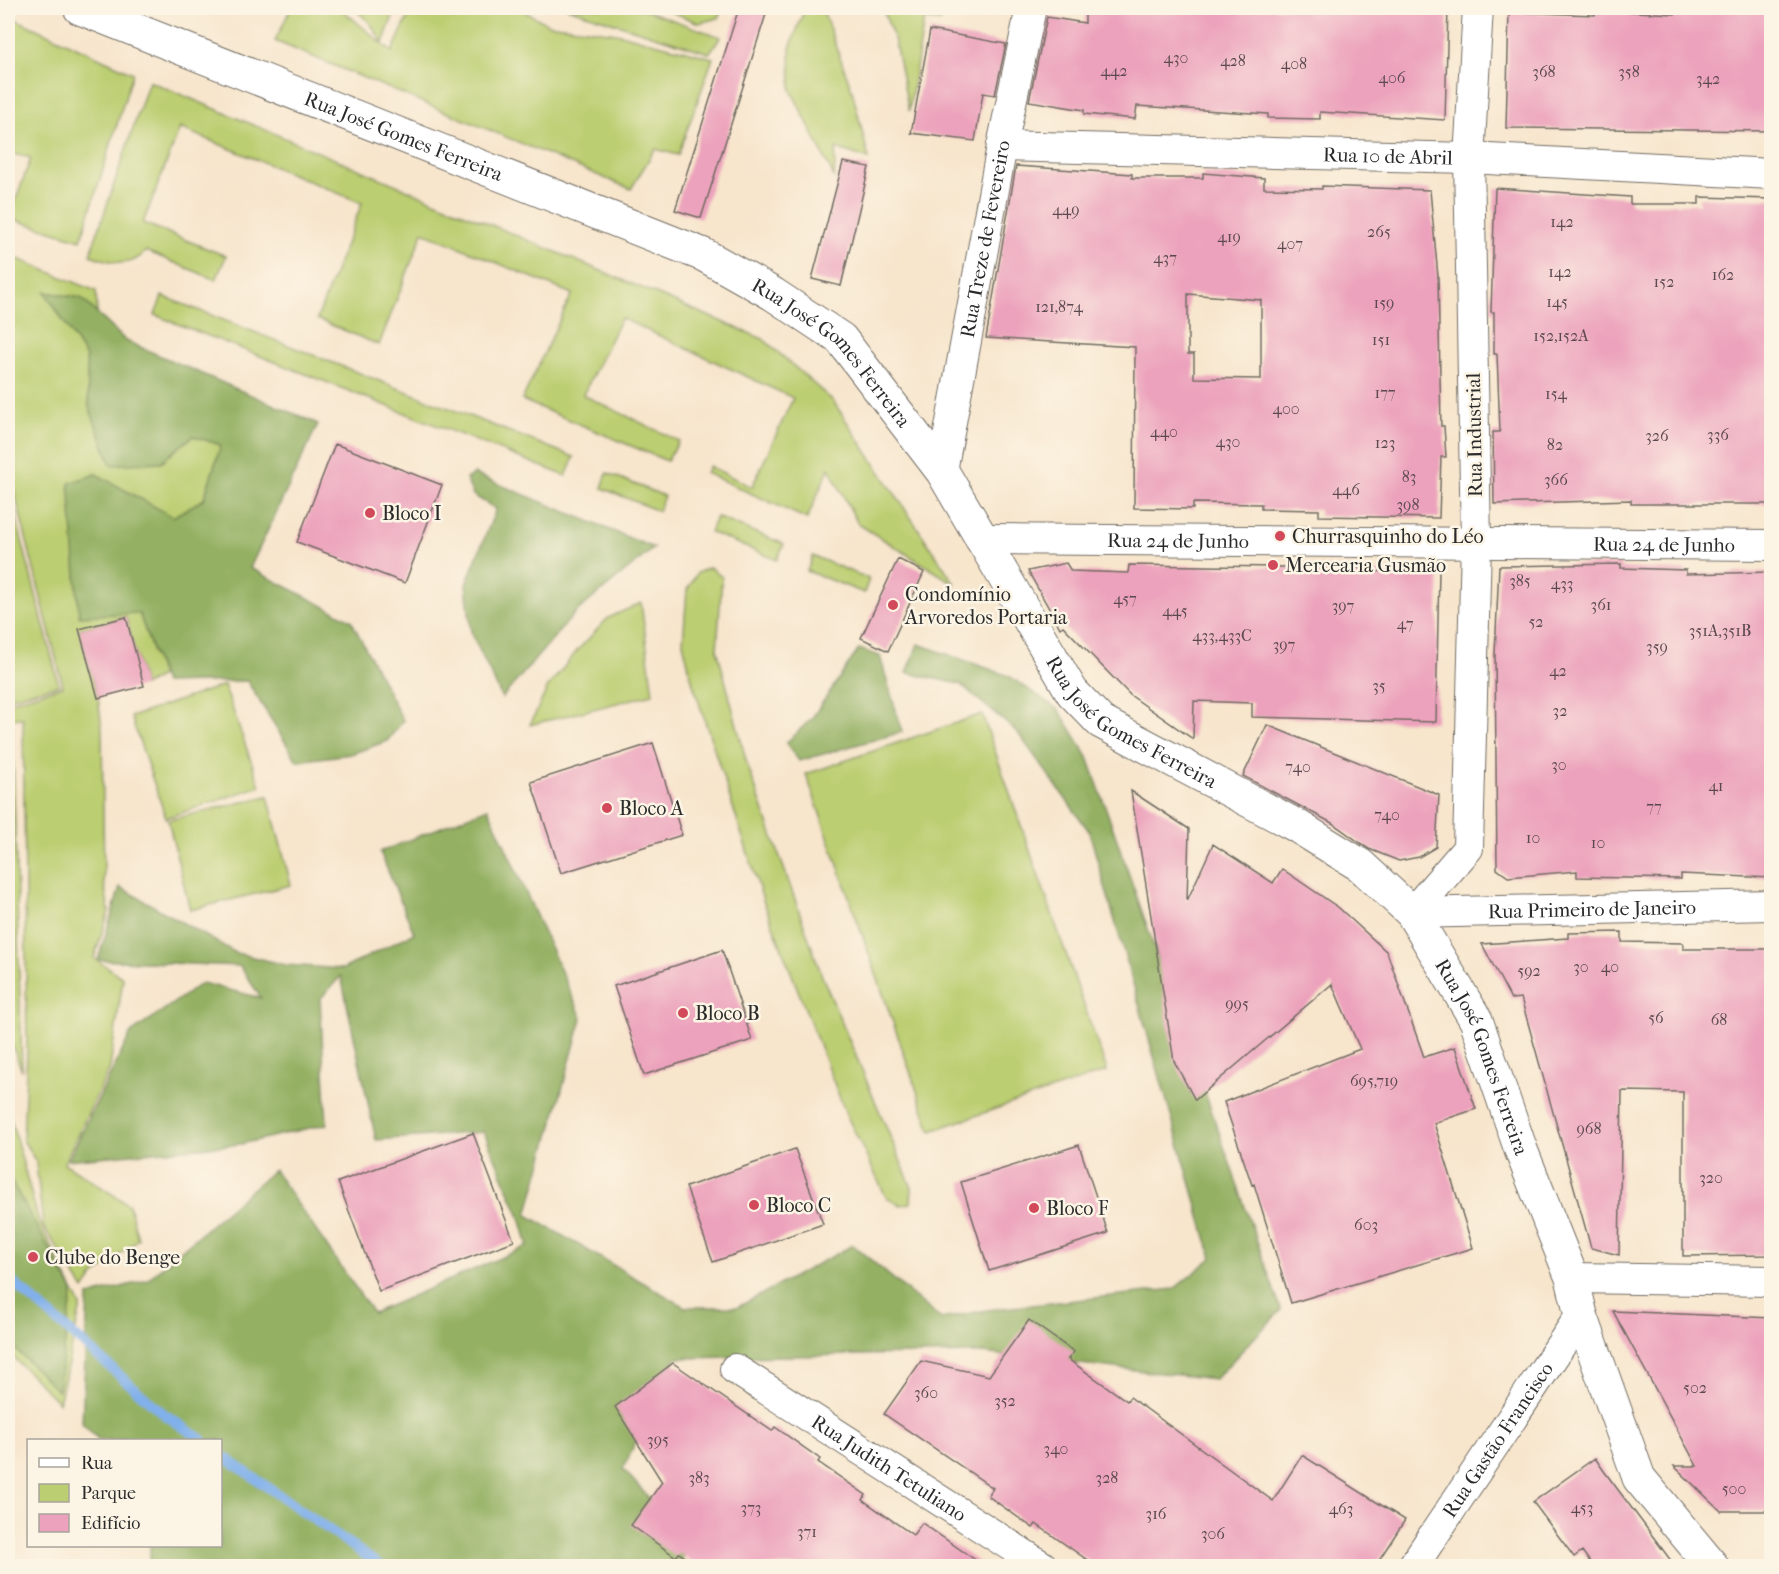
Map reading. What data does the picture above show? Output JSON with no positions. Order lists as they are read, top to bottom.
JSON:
{
  "streets": {
    "street": [
      "Rua José Gomes Ferreira",
      "Rua 10 de Abril",
      "Rua Treze de Fevereiro",
      "Rua Industrial",
      "Rua 24 de Junho",
      "Rua Primeiro de Janeiro",
      "Rua Gastão Francisco",
      "Rua Judith Tetuliano"
    ]
  },
  "crossings": [
    ["Rua José Gomes Ferreira", "Rua Treze de Fevereiro"],
    ["Rua José Gomes Ferreira", "Rua Industrial"],
    ["Rua José Gomes Ferreira", "Rua 24 de Junho"],
    ["Rua José Gomes Ferreira", "Rua Primeiro de Janeiro"],
    ["Rua José Gomes Ferreira", "Rua Gastão Francisco"],
    ["Rua 10 de Abril", "Rua Treze de Fevereiro"],
    ["Rua 10 de Abril", "Rua Industrial"],
    ["Rua Industrial", "Rua 24 de Junho"],
    ["Rua Industrial", "Rua Primeiro de Janeiro"]
  ],
  "places": [
    "Bloco I",
    "Churrasquinho do Léo",
    "Mercearia Gusmão",
    "Condomínio Arvoredos Portaria",
    "Bloco A",
    "Bloco B",
    "Bloco C",
    "Bloco F",
    "Clube do Benge"
  ],
  "house_numbers": [
    "430",
    "428",
    "408",
    "442",
    "368",
    "358",
    "406",
    "342",
    "449",
    "142",
    "265",
    "419",
    "407",
    "437",
    "142",
    "162",
    "152",
    "145",
    "159",
    "121,874",
    "152,152A",
    "151",
    "177",
    "154",
    "400",
    "440",
    "336",
    "326",
    "430",
    "123",
    "82",
    "83",
    "366",
    "446",
    "398",
    "385",
    "433",
    "457",
    "361",
    "397",
    "445",
    "52",
    "47",
    "351A,351B",
    "433,433C",
    "397",
    "359",
    "42",
    "35",
    "32",
    "30",
    "740",
    "41",
    "77",
    "740",
    "10",
    "10",
    "30",
    "40",
    "592",
    "995",
    "56",
    "68",
    "695,719",
    "968",
    "320",
    "603",
    "502",
    "360",
    "352",
    "395",
    "340",
    "383",
    "328",
    "500",
    "373",
    "453",
    "463",
    "316",
    "371",
    "306"
  ],
  "legend": ["Rua", "Parque", "Edifício"]
}
